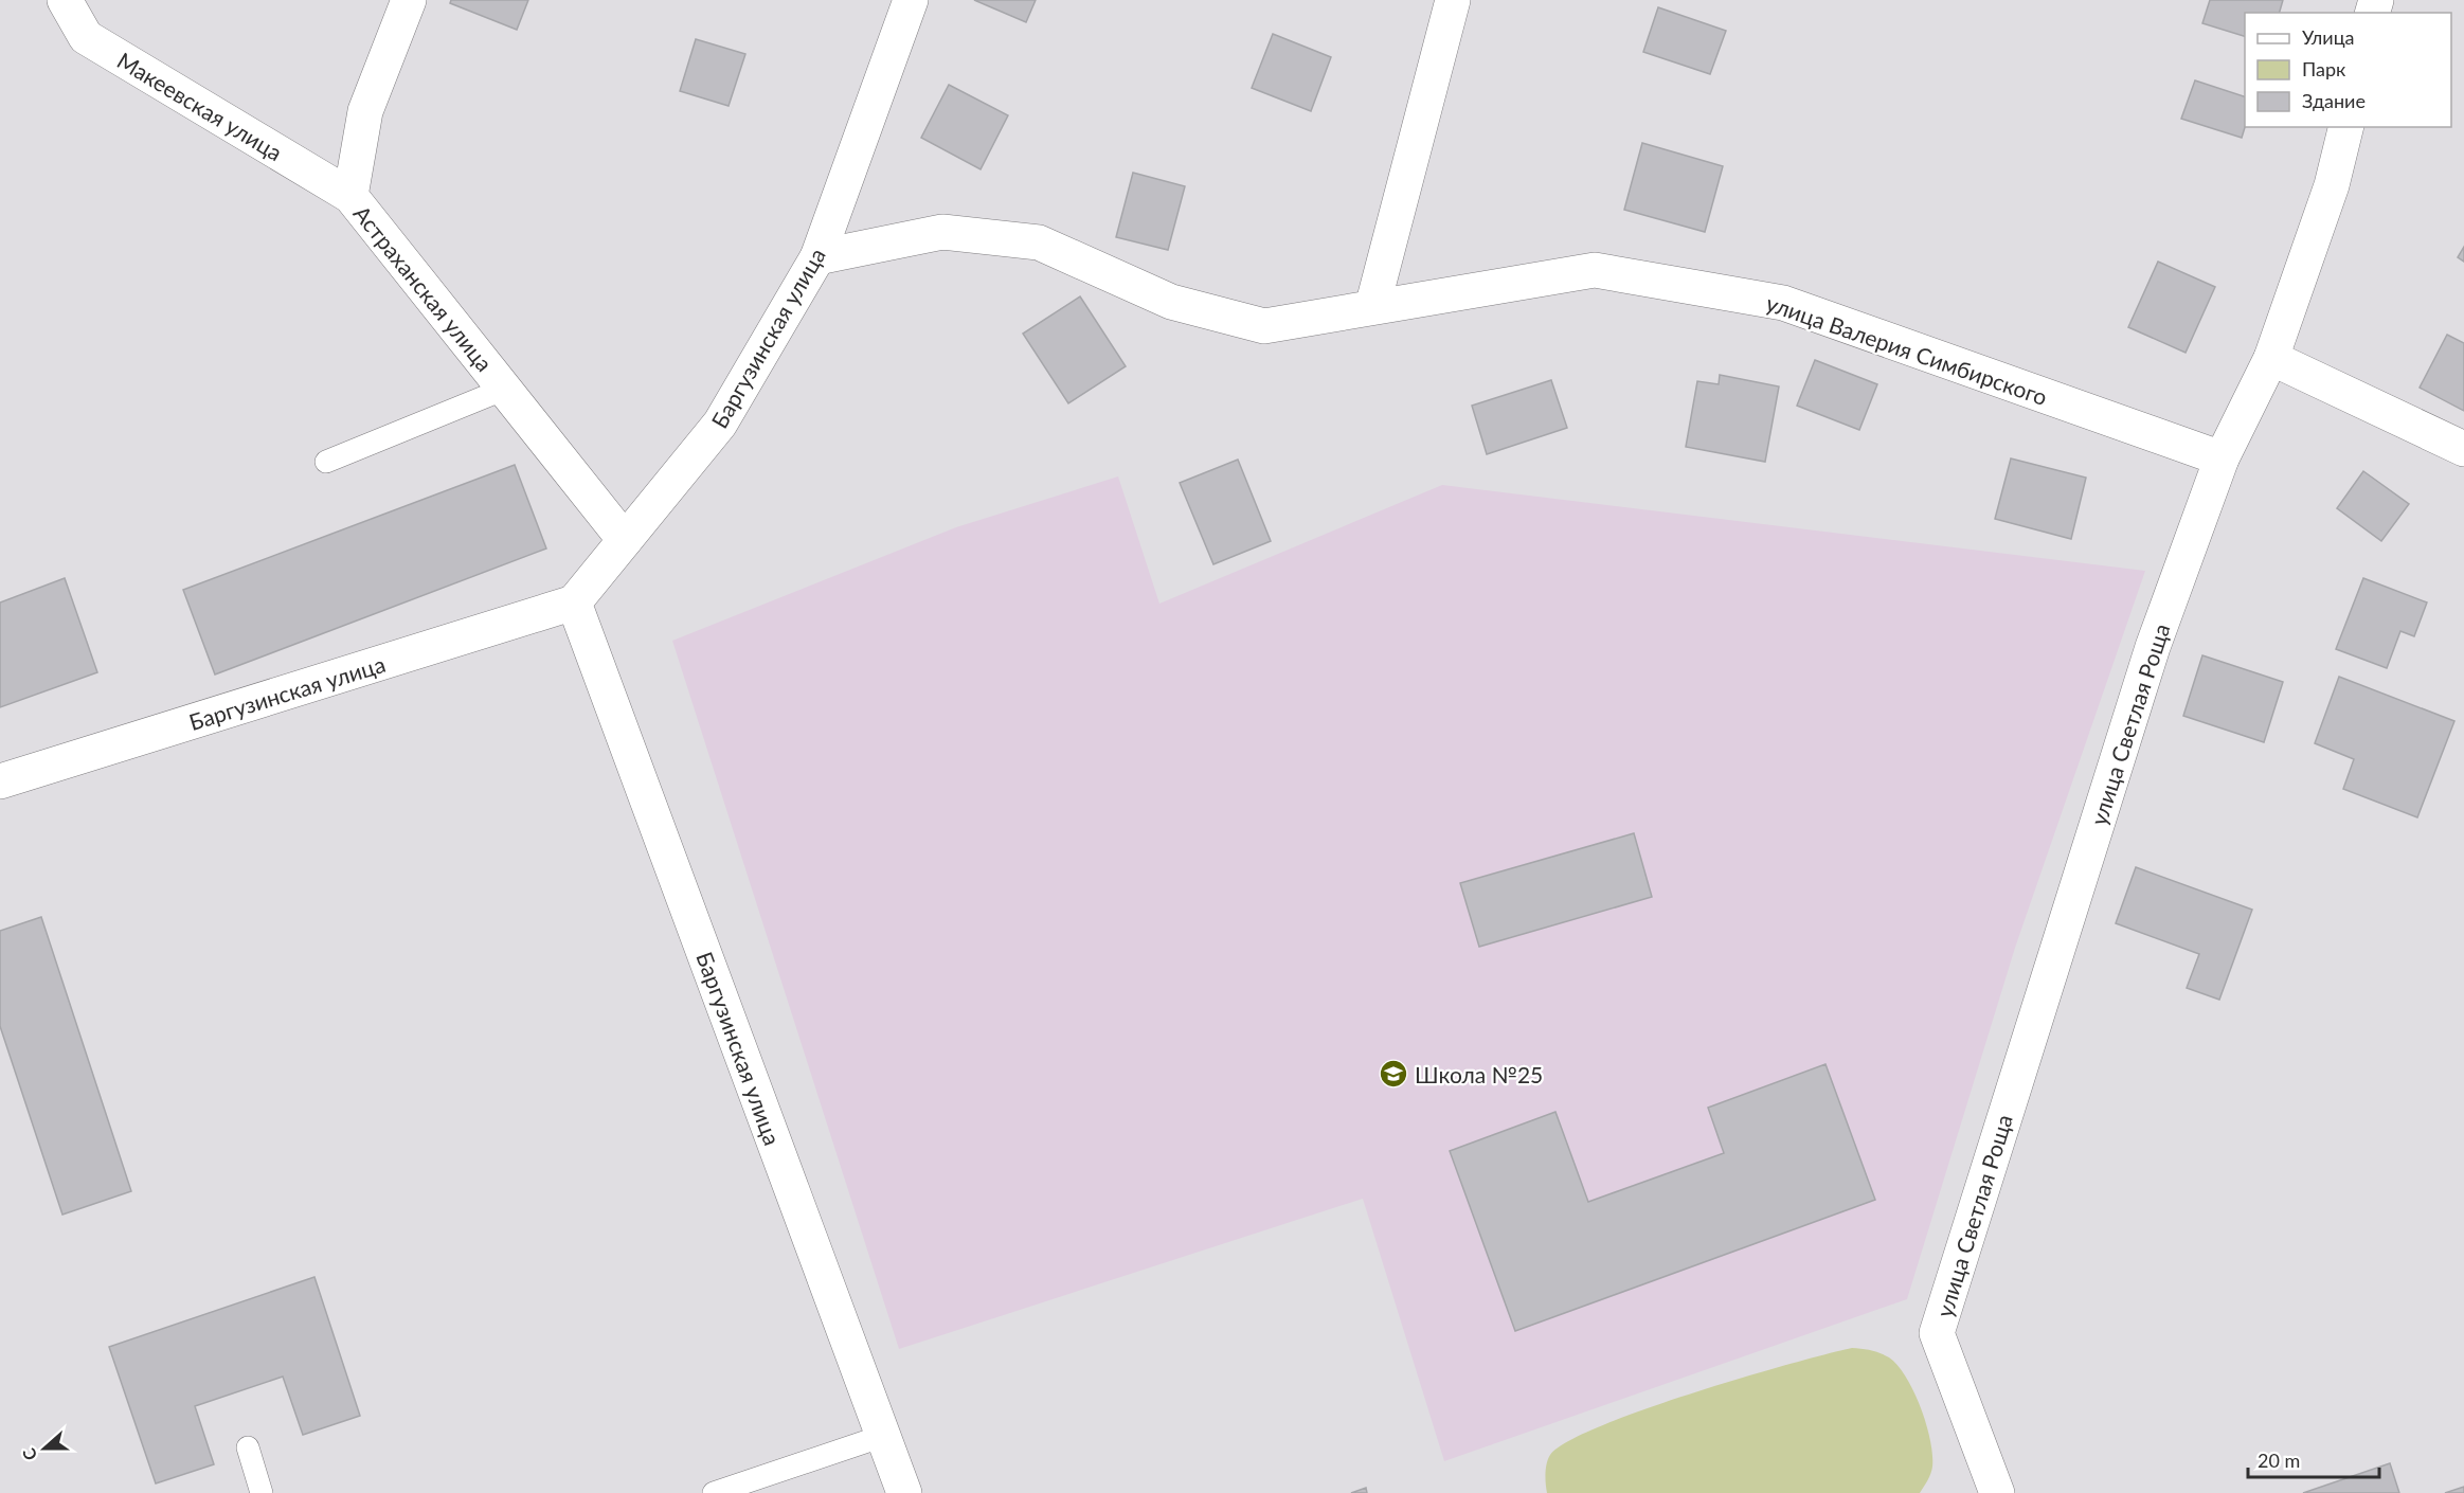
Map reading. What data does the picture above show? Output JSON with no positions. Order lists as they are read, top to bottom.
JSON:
{
  "streets": {
    "street": [
      "Макеевская улица",
      "Астраханская улица",
      "Баргузинская улица",
      "улица Валерия Симбирского",
      "улица Светлая Роща"
    ]
  },
  "crossings": [
    ["Макеевская улица", "Астраханская улица"],
    ["Астраханская улица", "Баргузинская улица"],
    ["Баргузинская улица", "улица Валерия Симбирского"],
    ["улица Валерия Симбирского", "улица Светлая Роща"]
  ],
  "places": {
    "school or university": ["Школа №25"]
  },
  "legend": ["Улица", "Парк", "Здание"],
  "scale_bar": "20 m",
  "north": "left"
}
